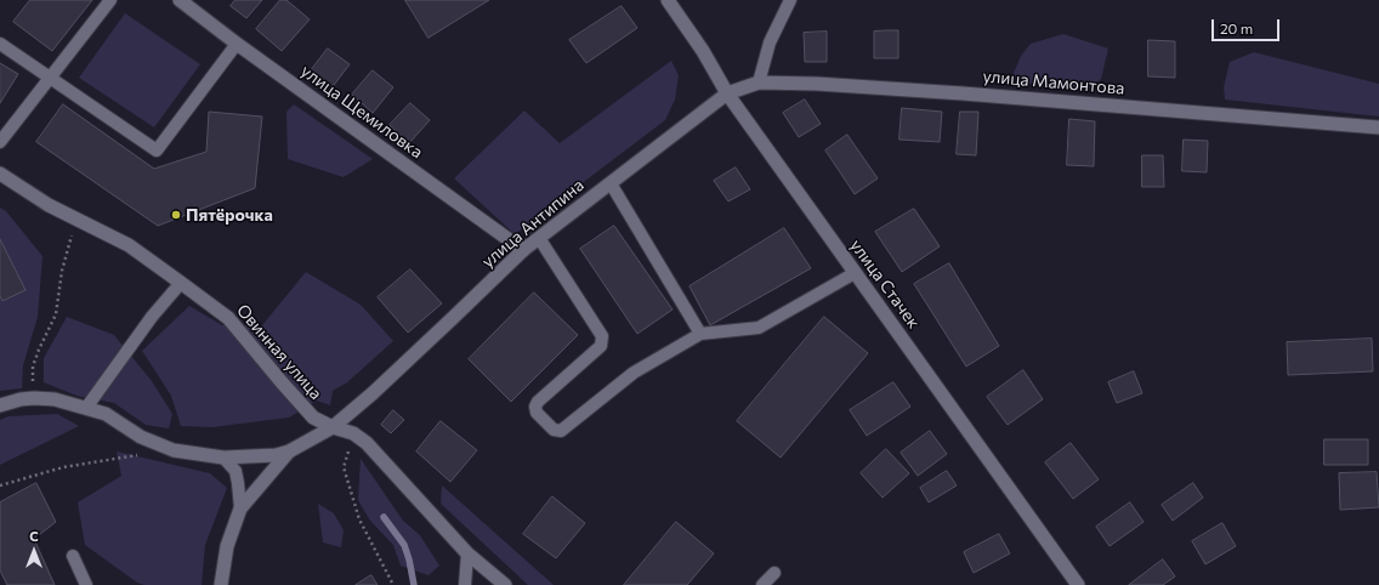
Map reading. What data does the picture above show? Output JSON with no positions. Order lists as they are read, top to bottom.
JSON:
{
  "streets": {
    "street": [
      "улица Мамонтова",
      "улица Щемиловка",
      "улица Антипина",
      "улица Стачек",
      "Овинная улица"
    ]
  },
  "crossings": [
    ["улица Мамонтова", "улица Антипина"],
    ["улица Мамонтова", "улица Стачек"],
    ["улица Щемиловка", "улица Антипина"],
    ["улица Антипина", "улица Стачек"],
    ["улица Антипина", "Овинная улица"]
  ],
  "places": ["Пятёрочка"],
  "scale_bar": "20 m",
  "north": "top"
}
